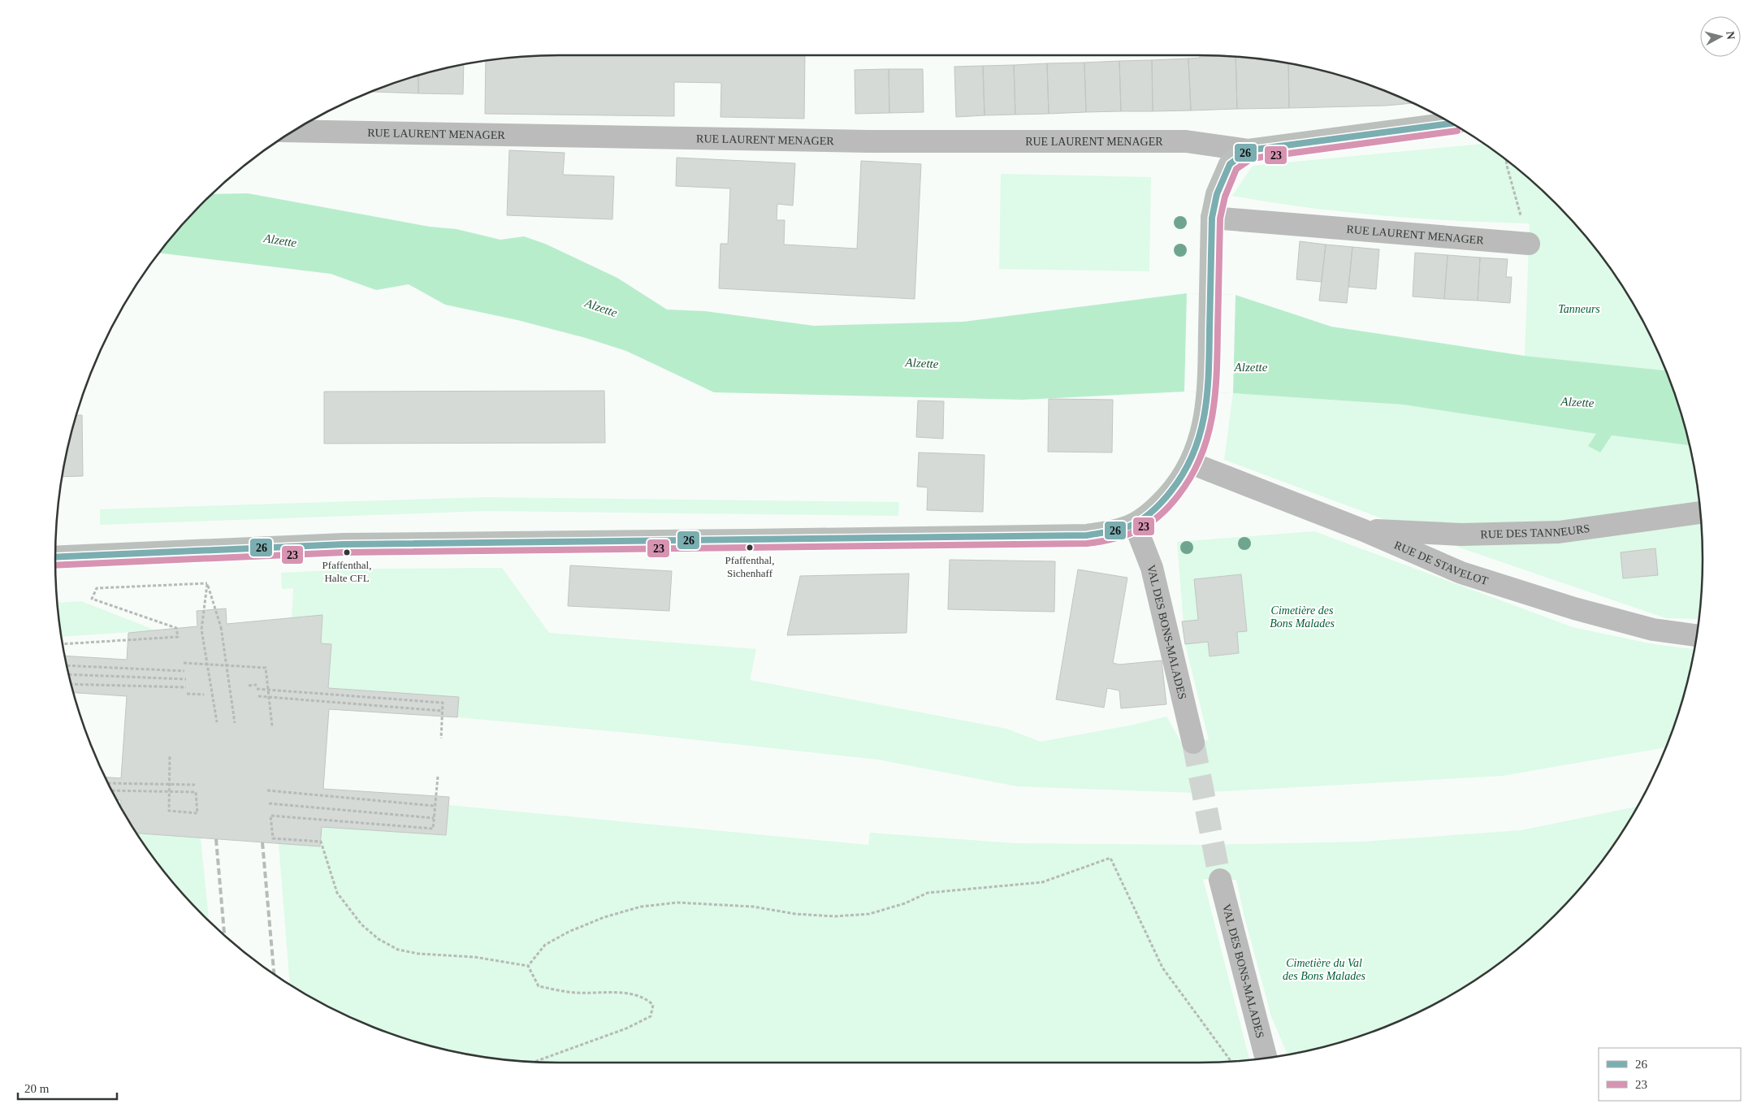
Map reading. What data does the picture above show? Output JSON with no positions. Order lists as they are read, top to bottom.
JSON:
{
  "streets": {
    "main road": ["RUE LAURENT MENAGER"],
    "street": ["RUE DES TANNEURS", "RUE DE STAVELOT", "VAL DES BONS-MALADES"]
  },
  "crossings": [
    ["RUE DES TANNEURS", "RUE DE STAVELOT"]
  ],
  "water": ["Alzette"],
  "parks": ["Tanneurs", "Cimetière des Bons Malades", "Cimetière du Val des Bons Malades"],
  "places": ["Pfaffenthal, Sichenhaff", "Pfaffenthal, Halte CFL"],
  "lines": ["transit line 26", "transit line 23"],
  "legend": ["26", "23"],
  "scale_bar": "20 m",
  "north": "right"
}
